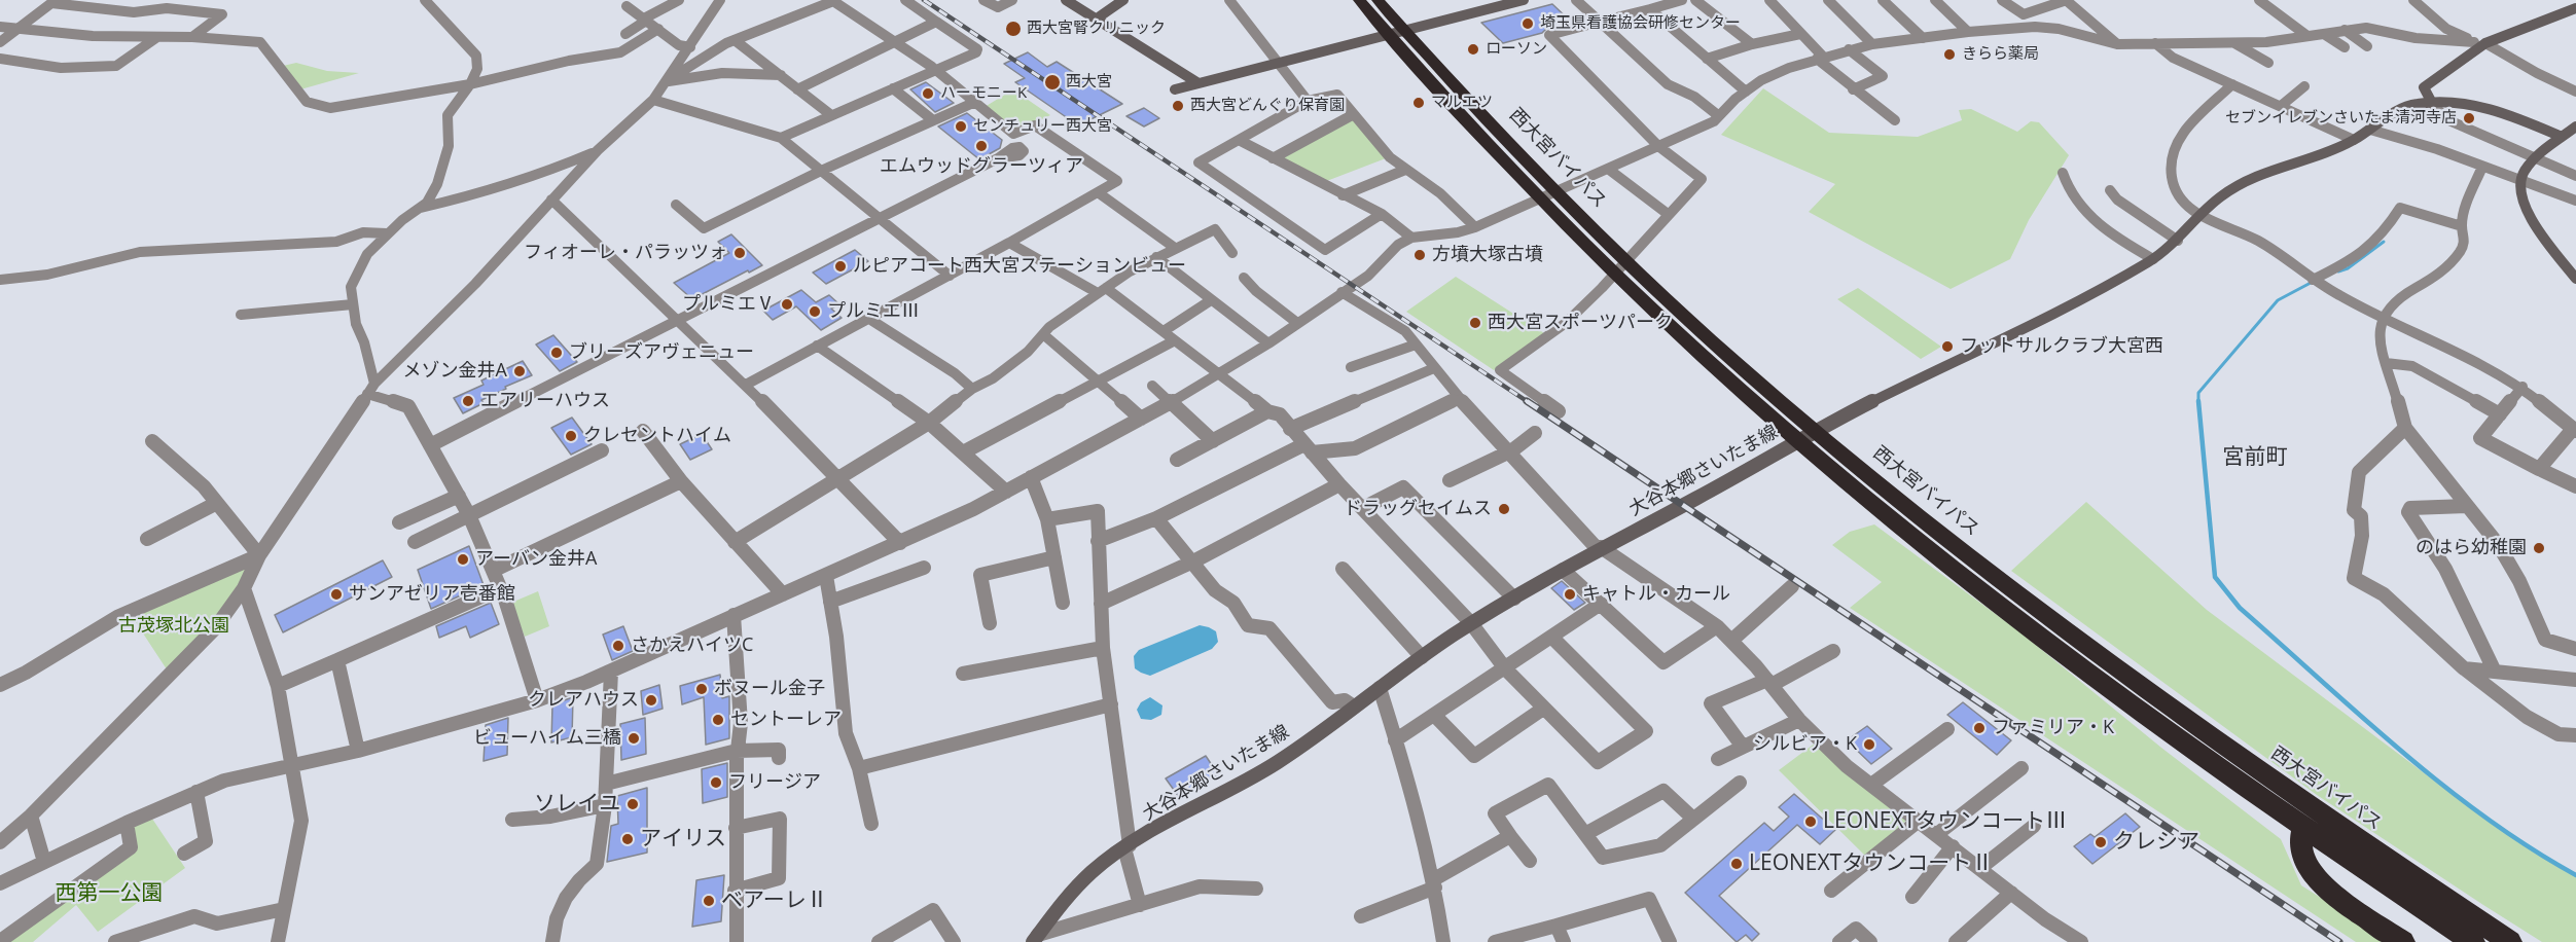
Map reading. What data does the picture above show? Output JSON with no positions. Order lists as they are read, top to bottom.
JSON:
{
  "streets": {
    "highway": ["西大宮バイパス"],
    "main road": ["大谷本郷さいたま線"]
  },
  "crossings": [
    ["西大宮バイパス", "大谷本郷さいたま線"]
  ],
  "districts": ["宮前町"],
  "parks": ["古茂塚北公園", "西第一公園"],
  "places": [
    "埼玉県看護協会研修センター",
    "西大宮腎クリニック",
    "ローソン",
    "きらら薬局",
    "西大宮",
    "ハーモニーK",
    "マルエツ",
    "西大宮どんぐり保育園",
    "セブンイレブンさいたま清河寺店",
    "センチュリー西大宮",
    "エムウッドグラーツィア",
    "フィオーレ・パラッツォ",
    "方墳大塚古墳",
    "ルピアコート西大宮ステーションビュー",
    "プルミエⅤ",
    "プルミエⅢ",
    "西大宮スポーツパーク",
    "フットサルクラブ大宮西",
    "ブリーズアヴェニュー",
    "メゾン金井A",
    "エアリーハウス",
    "クレセントハイム",
    "ドラッグセイムス",
    "のはら幼稚園",
    "アーバン金井A",
    "サンアゼリア壱番館",
    "キャトル・カール",
    "さかえハイツC",
    "ボヌール金子",
    "クレアハウス",
    "セントーレア",
    "ファミリア・K",
    "ビューハイム三橋",
    "シルビア・K",
    "フリージア",
    "ソレイユ",
    "LEONEXTタウンコートⅢ",
    "アイリス",
    "クレシア",
    "LEONEXTタウンコートⅡ",
    "ベアーレⅡ"
  ]
}
